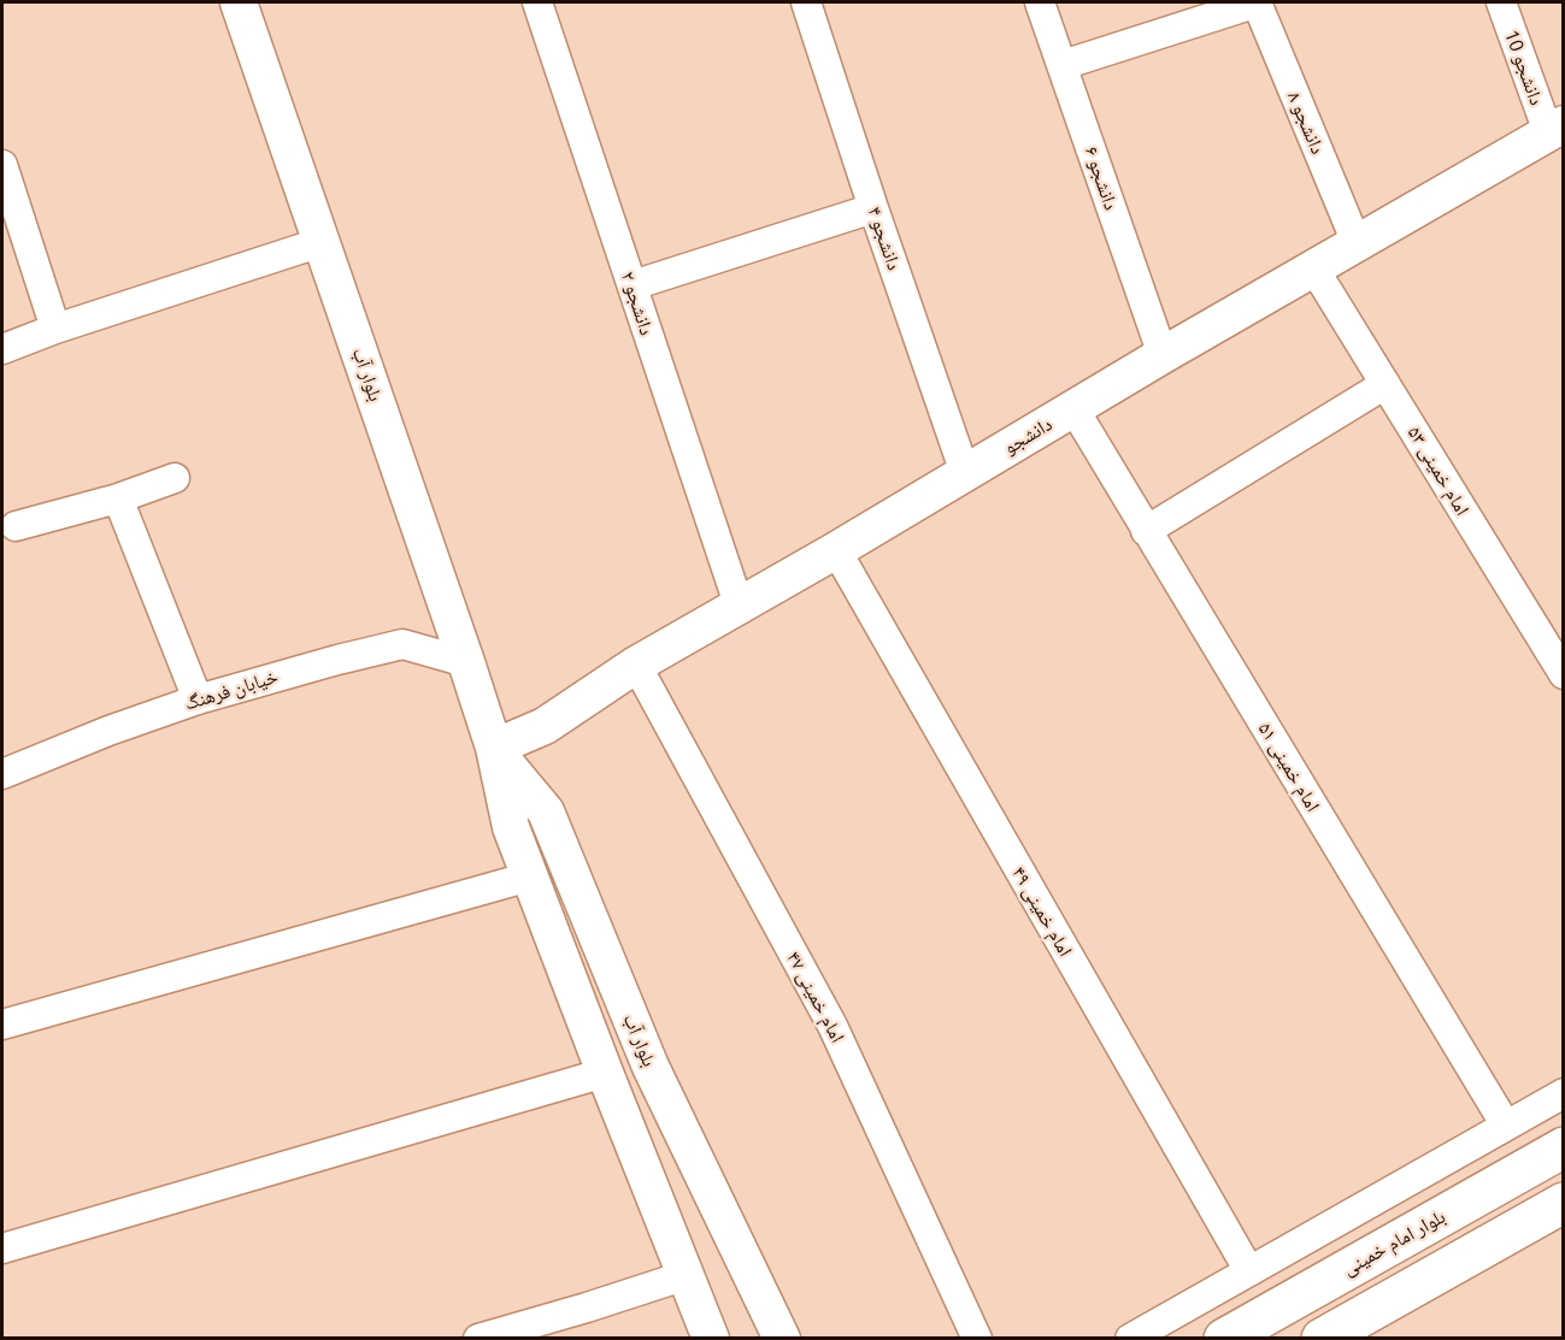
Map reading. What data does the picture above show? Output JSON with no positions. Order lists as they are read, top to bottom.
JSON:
{
  "streets": {
    "main road": ["بلوار امام خمینی"],
    "street": [
      "دانشجو 10",
      "دانشجو ۸",
      "دانشجو ۶",
      "دانشجو ۴",
      "دانشجو ۲",
      "بلوار آب",
      "دانشجو",
      "امام خمینی ۵۳",
      "خیابان فرهنگ",
      "امام خمینی ۵۱",
      "امام خمینی ۴۹",
      "امام خمینی ۴۷"
    ]
  },
  "crossings": [
    ["دانشجو 10", "دانشجو"],
    ["دانشجو ۸", "دانشجو"],
    ["دانشجو ۶", "دانشجو"],
    ["دانشجو ۴", "دانشجو"],
    ["دانشجو ۲", "دانشجو"],
    ["بلوار آب", "دانشجو"],
    ["بلوار آب", "خیابان فرهنگ"],
    ["دانشجو", "امام خمینی ۵۳"],
    ["دانشجو", "امام خمینی ۵۱"],
    ["دانشجو", "امام خمینی ۴۹"],
    ["دانشجو", "امام خمینی ۴۷"]
  ]
}
